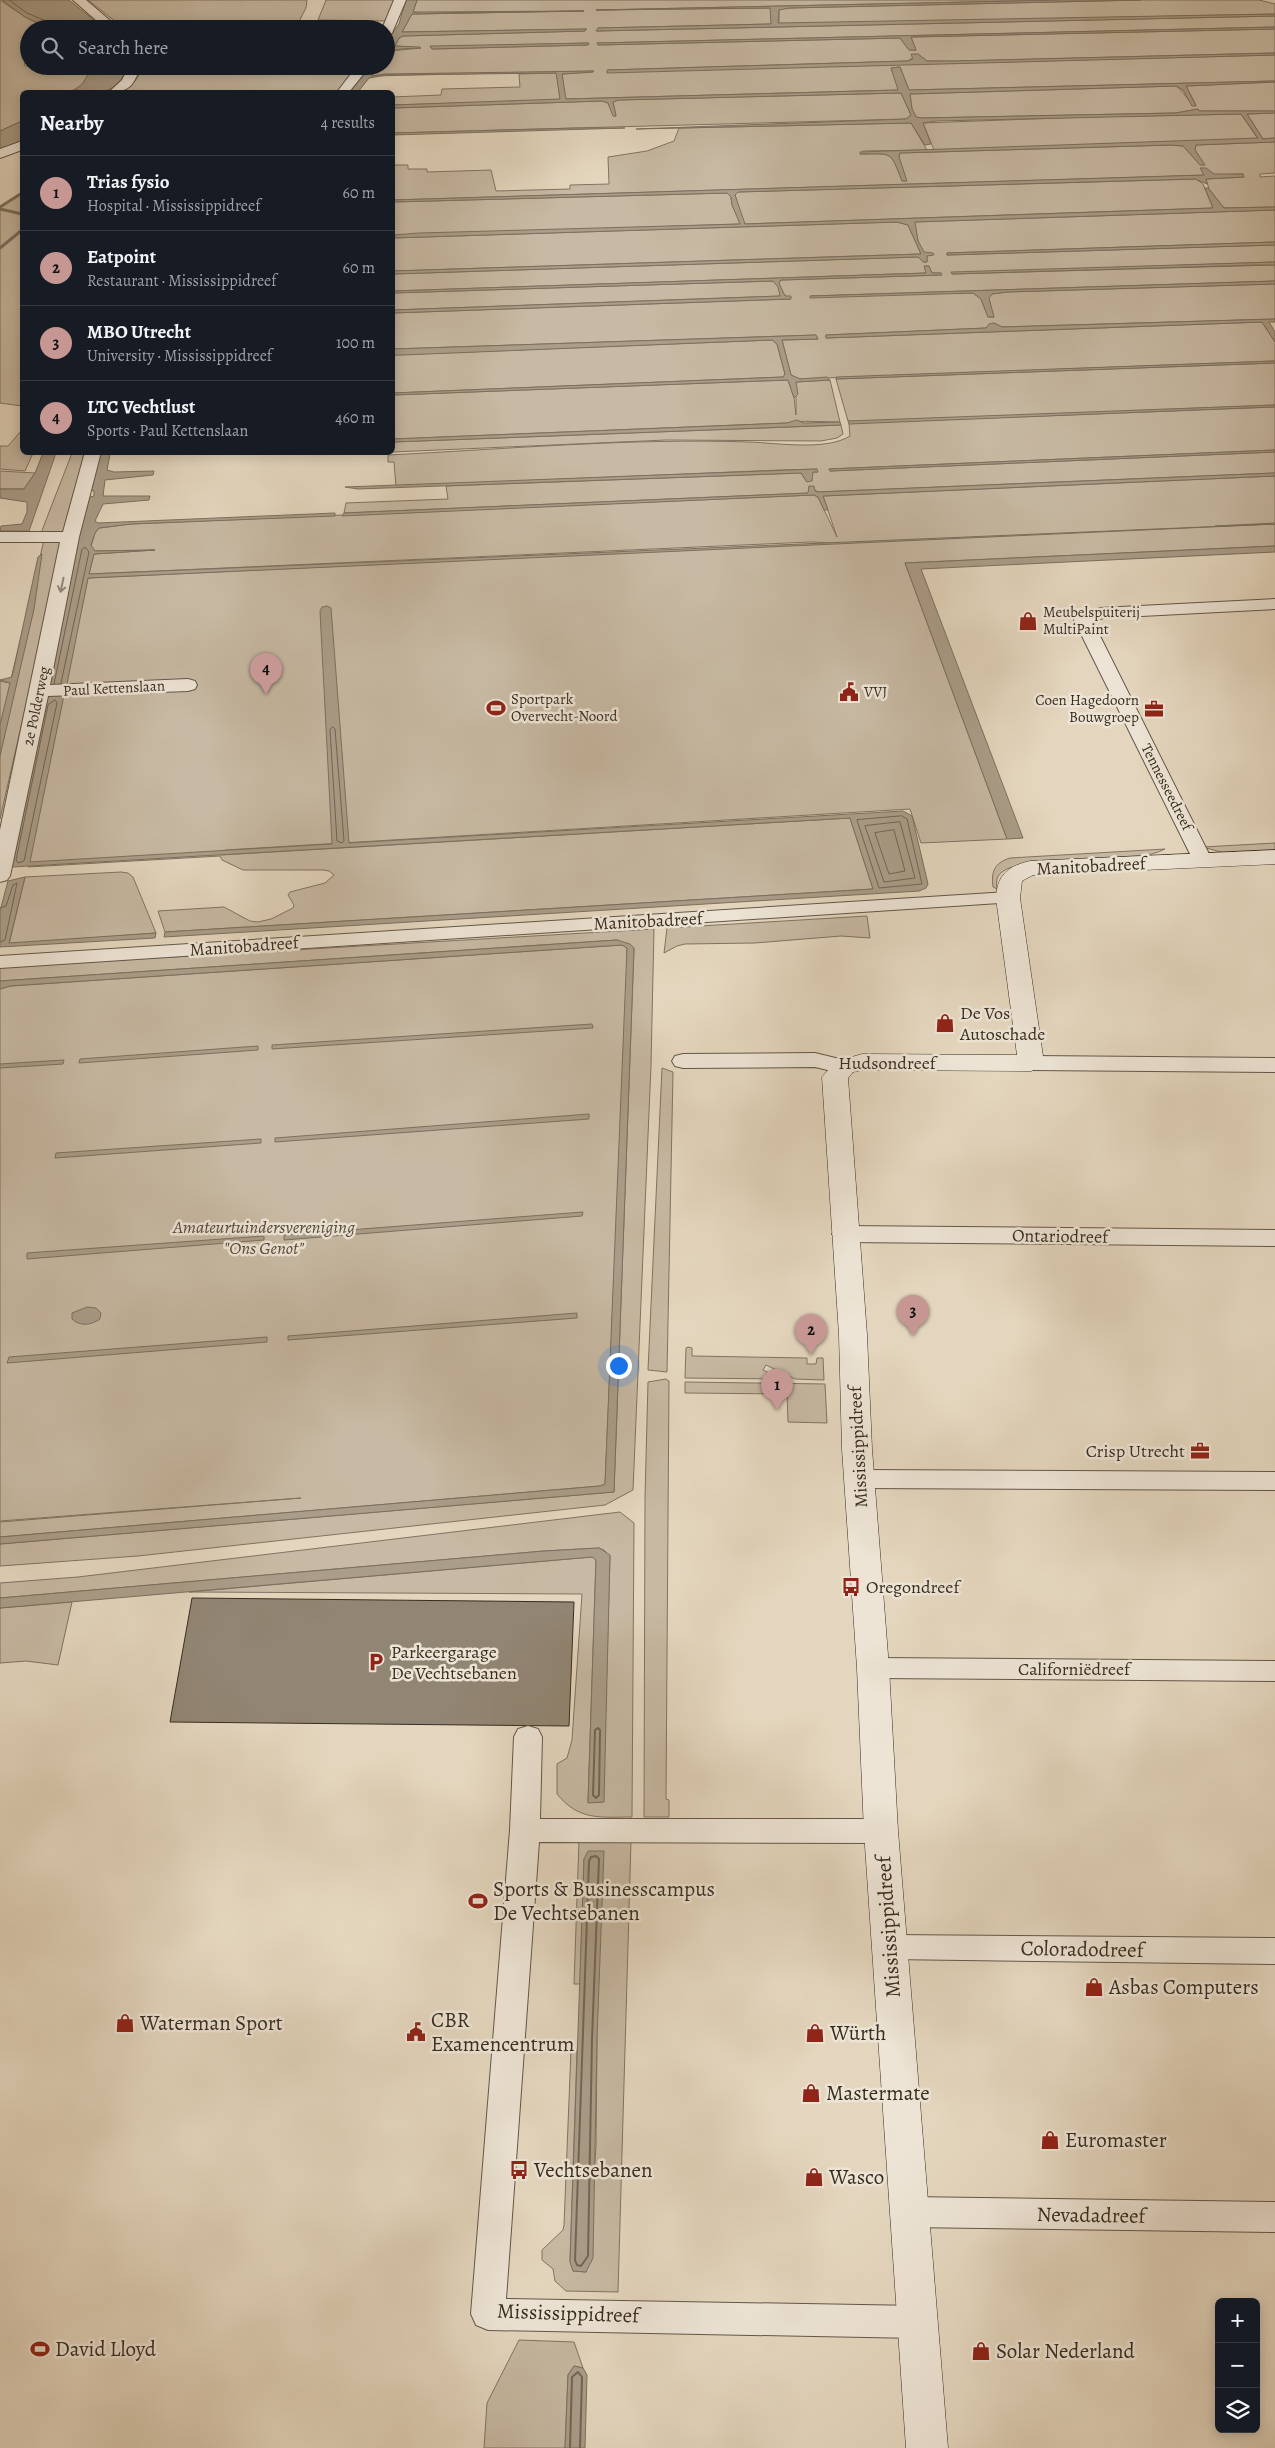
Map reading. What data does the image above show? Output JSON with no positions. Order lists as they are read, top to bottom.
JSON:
{
  "streets": {
    "street": [
      "Paul Kettenslaan",
      "2e Polderweg",
      "Tennesseedreef",
      "Manitobadreef",
      "Hudsondreef",
      "Ontariodreef",
      "Mississippidreef",
      "Californiëdreef",
      "Coloradodreef",
      "Nevadadreef"
    ]
  },
  "crossings": [
    ["Paul Kettenslaan", "2e Polderweg"],
    ["Tennesseedreef", "Manitobadreef"],
    ["Hudsondreef", "Mississippidreef"],
    ["Ontariodreef", "Mississippidreef"],
    ["Mississippidreef", "Californiëdreef"],
    ["Mississippidreef", "Coloradodreef"],
    ["Mississippidreef", "Nevadadreef"]
  ],
  "one_way": ["2e Polderweg"],
  "parks": ["Amateurtuindersvereniging \"Ons Genot\""],
  "places": {
    "shop": [
      "Meubelspuiterij MultiPaint",
      "De Vos Autoschade",
      "Asbas Computers",
      "Waterman Sport",
      "Würth",
      "Mastermate",
      "Euromaster",
      "Wasco",
      "Solar Nederland"
    ],
    "public building": ["VVJ", "CBR Examencentrum"],
    "sports": ["Sportpark Overvecht-Noord", "Sports & Businesscampus De Vechtsebanen", "David Lloyd"],
    "office": ["Coen Hagedoorn Bouwgroep", "Crisp Utrecht"],
    "bus stop": ["Oregondreef", "Vechtsebanen"],
    "parking": ["Parkeergarage De Vechtsebanen"]
  },
  "page": {
    "search": "Search here",
    "heading": ["Nearby", "4 results"],
    "list": [
      {
        "mark": "1",
        "name": "Trias fysio",
        "note": "Hospital · Mississippidreef",
        "value": "60 m"
      },
      {
        "mark": "2",
        "name": "Eatpoint",
        "note": "Restaurant · Mississippidreef",
        "value": "60 m"
      },
      {
        "mark": "3",
        "name": "MBO Utrecht",
        "note": "University · Mississippidreef",
        "value": "100 m"
      },
      {
        "mark": "4",
        "name": "LTC Vechtlust",
        "note": "Sports · Paul Kettenslaan",
        "value": "460 m"
      }
    ],
    "pins": [
      "4",
      "3",
      "2",
      "1"
    ],
    "map_buttons": ["+", "−"]
  }
}
